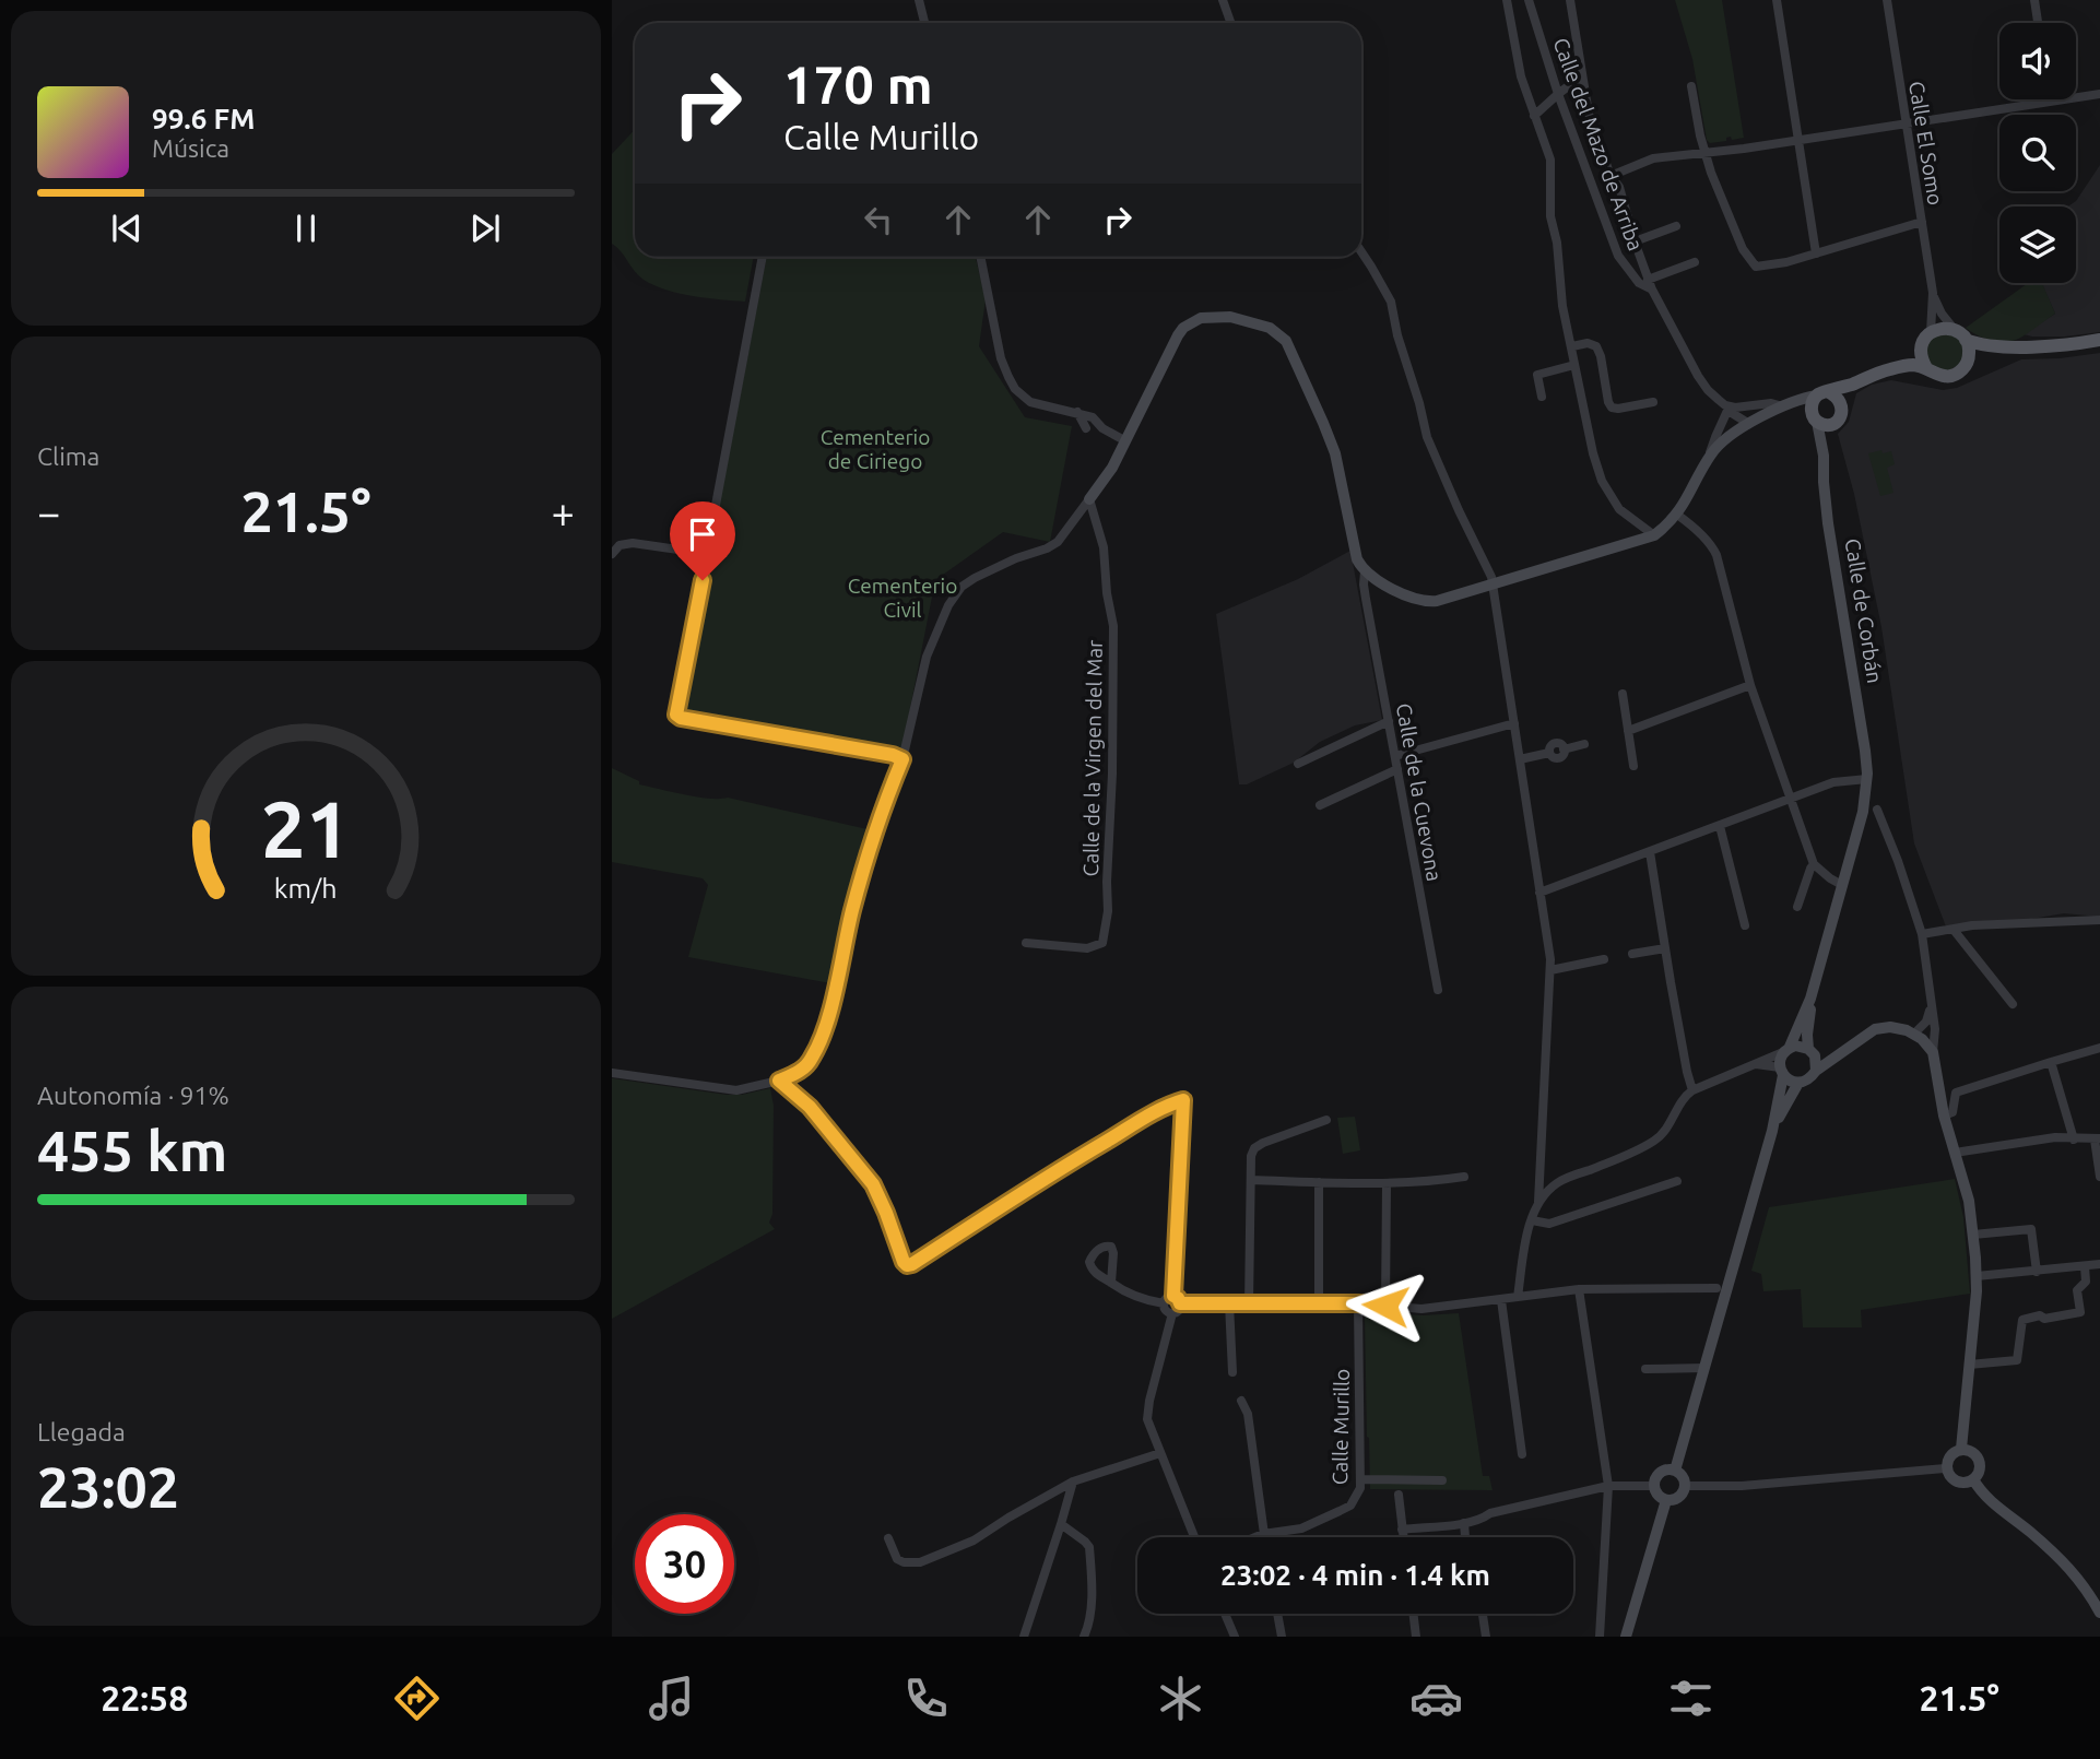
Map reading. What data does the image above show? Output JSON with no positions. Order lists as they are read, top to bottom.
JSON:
{
  "streets": {
    "main road": ["Calle de Corbán"],
    "street": [
      "Calle El Somo",
      "Calle del Mazo de Arriba",
      "Calle de la Virgen del Mar",
      "Calle de la Cuevona",
      "Calle Murillo"
    ]
  },
  "parks": ["Cementerio de Ciriego", "Cementerio Civil"],
  "page": {
    "turn": ["170 m", "Calle Murillo"],
    "song": ["99.6 FM", "Música"],
    "tile": [
      "Clima",
      ["Autonomía · 91%", "455 km"],
      ["Llegada", "23:02"]
    ],
    "heat": ["−", "21.5°", "+"],
    "limit": "30",
    "trip": "23:02 · 4 min · 1.4 km",
    "tabs": ["22:58", "21.5°"],
    "gauge": ["21", "km/h"]
  }
}
